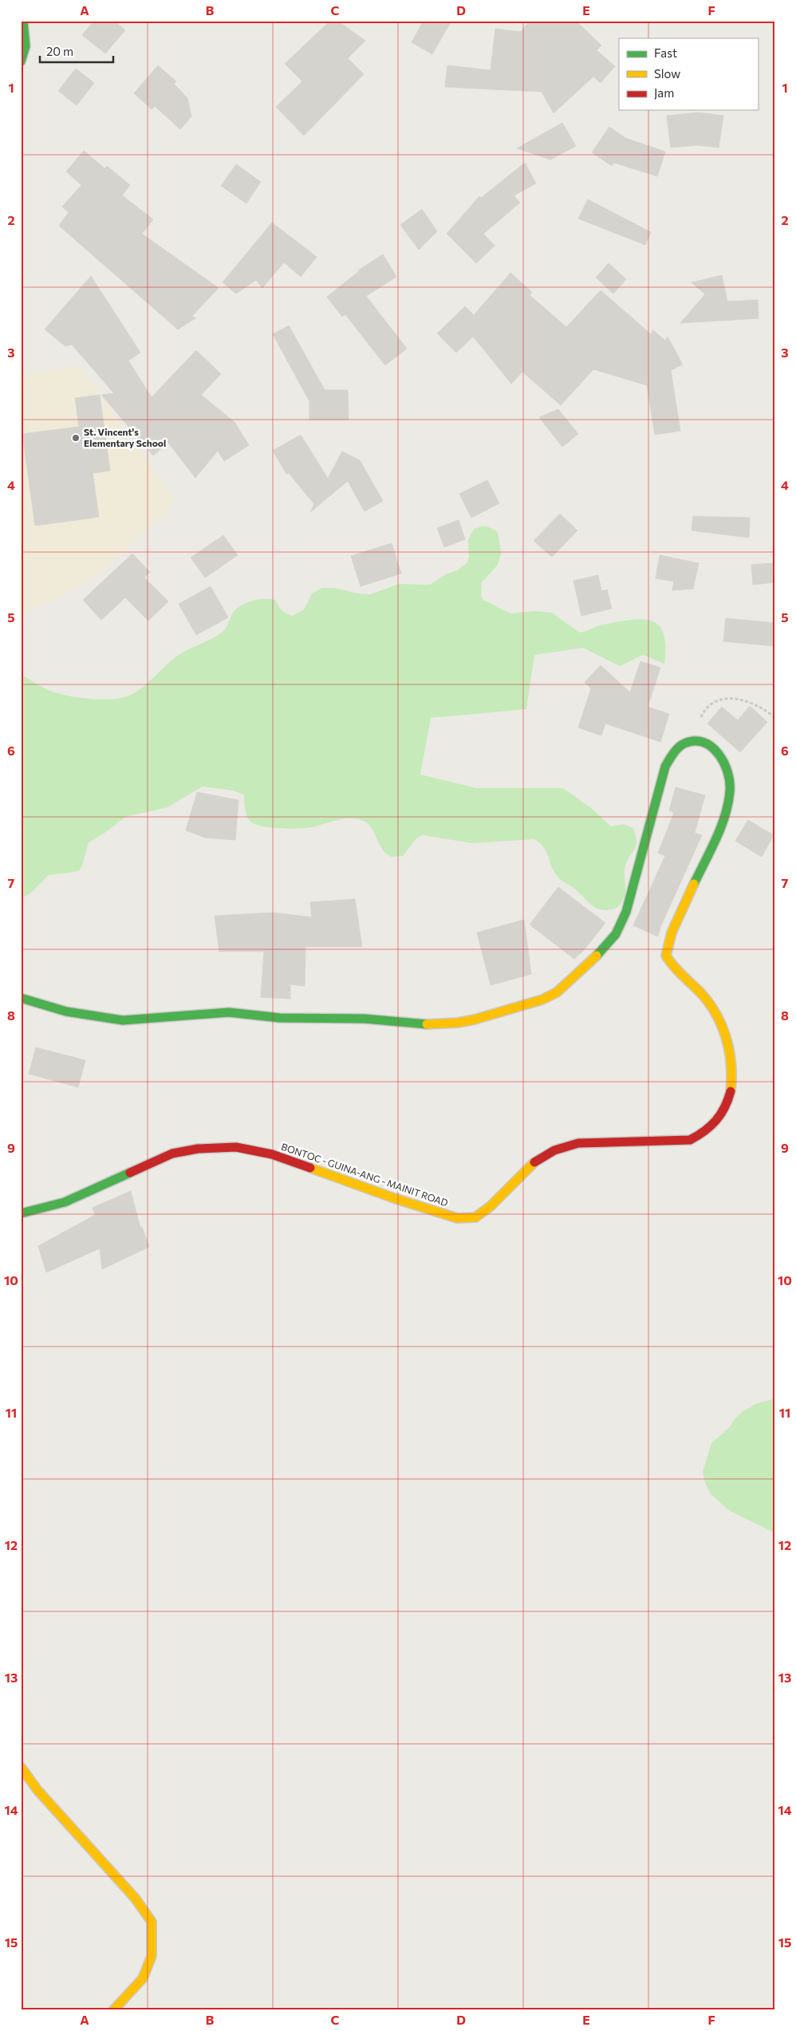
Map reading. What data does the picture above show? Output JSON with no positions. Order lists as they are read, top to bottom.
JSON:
{
  "streets": {
    "street": ["BONTOC - GUINA-ANG - MAINIT ROAD"]
  },
  "places": ["St. Vincent's Elementary School"],
  "legend": ["Fast", "Slow", "Jam"],
  "scale_bar": "20 m",
  "grid": {
    "columns": [
      "A",
      "B",
      "C",
      "D",
      "E",
      "F"
    ],
    "rows": [
      "1",
      "2",
      "3",
      "4",
      "5",
      "6",
      "7",
      "8",
      "9",
      "10",
      "11",
      "12",
      "13",
      "14",
      "15"
    ]
  }
}
